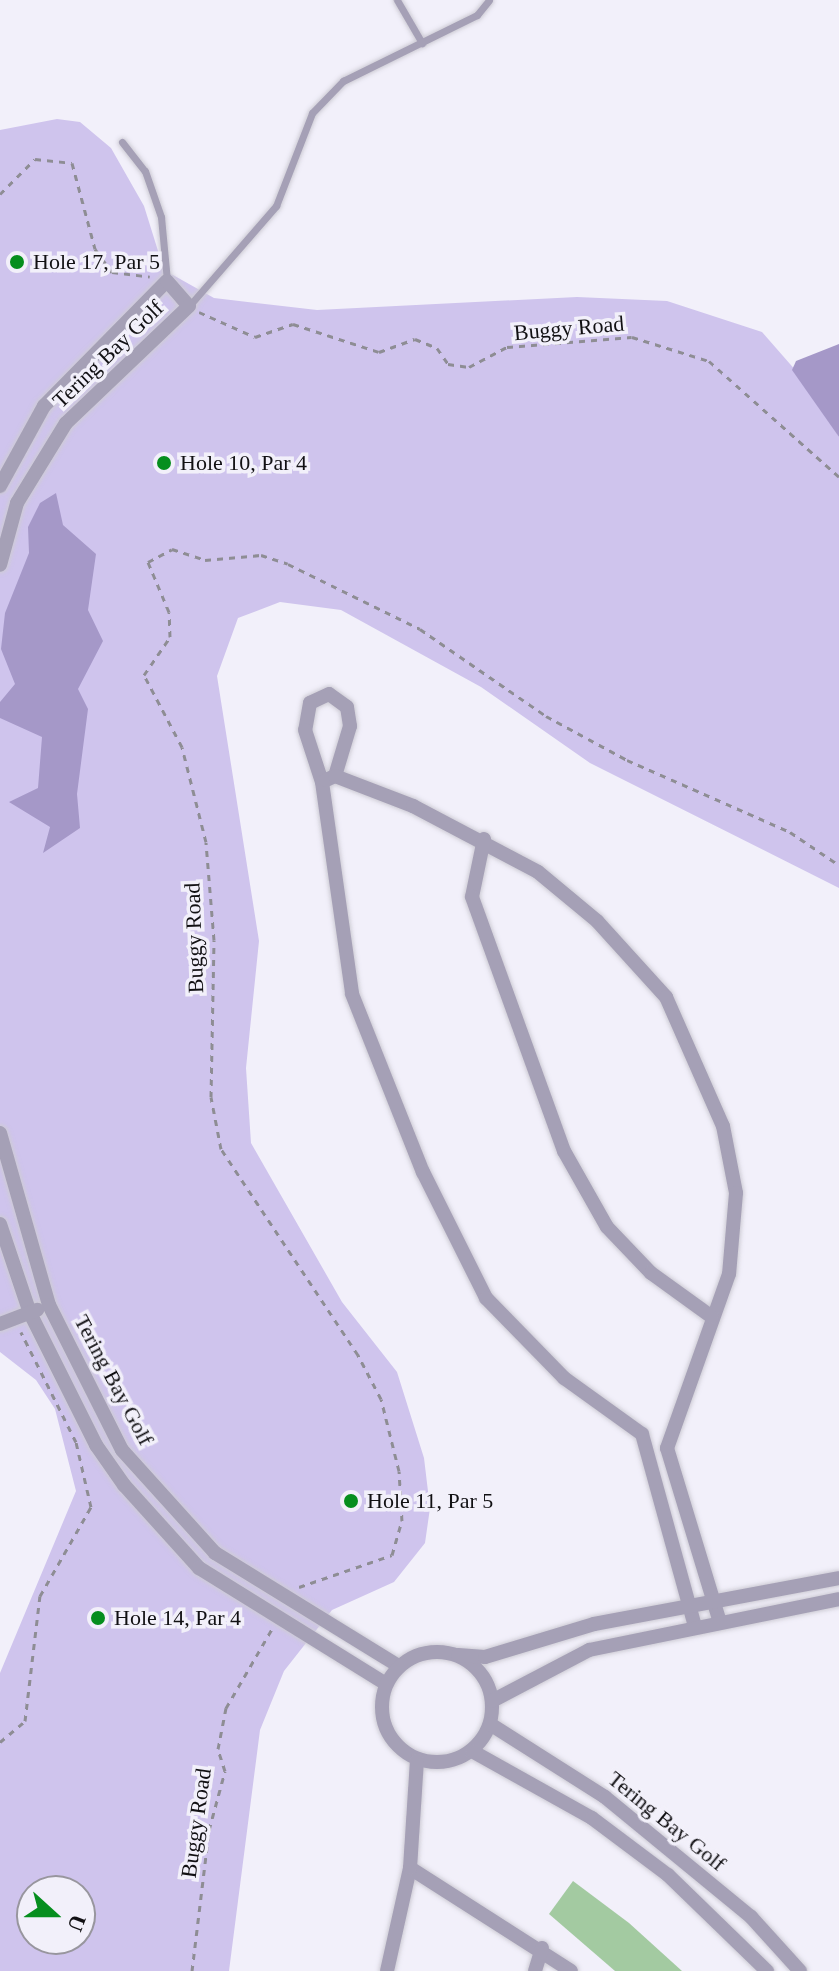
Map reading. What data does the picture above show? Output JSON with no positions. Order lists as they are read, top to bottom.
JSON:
{
  "streets": {
    "street": ["Tering Bay Golf"],
    "path": ["Buggy Road"]
  },
  "crossings": [
    ["Buggy Road", "Tering Bay Golf"]
  ],
  "places": [
    "Hole 17, Par 5",
    "Hole 10, Par 4",
    "Hole 11, Par 5",
    "Hole 14, Par 4"
  ],
  "north": "right"
}
